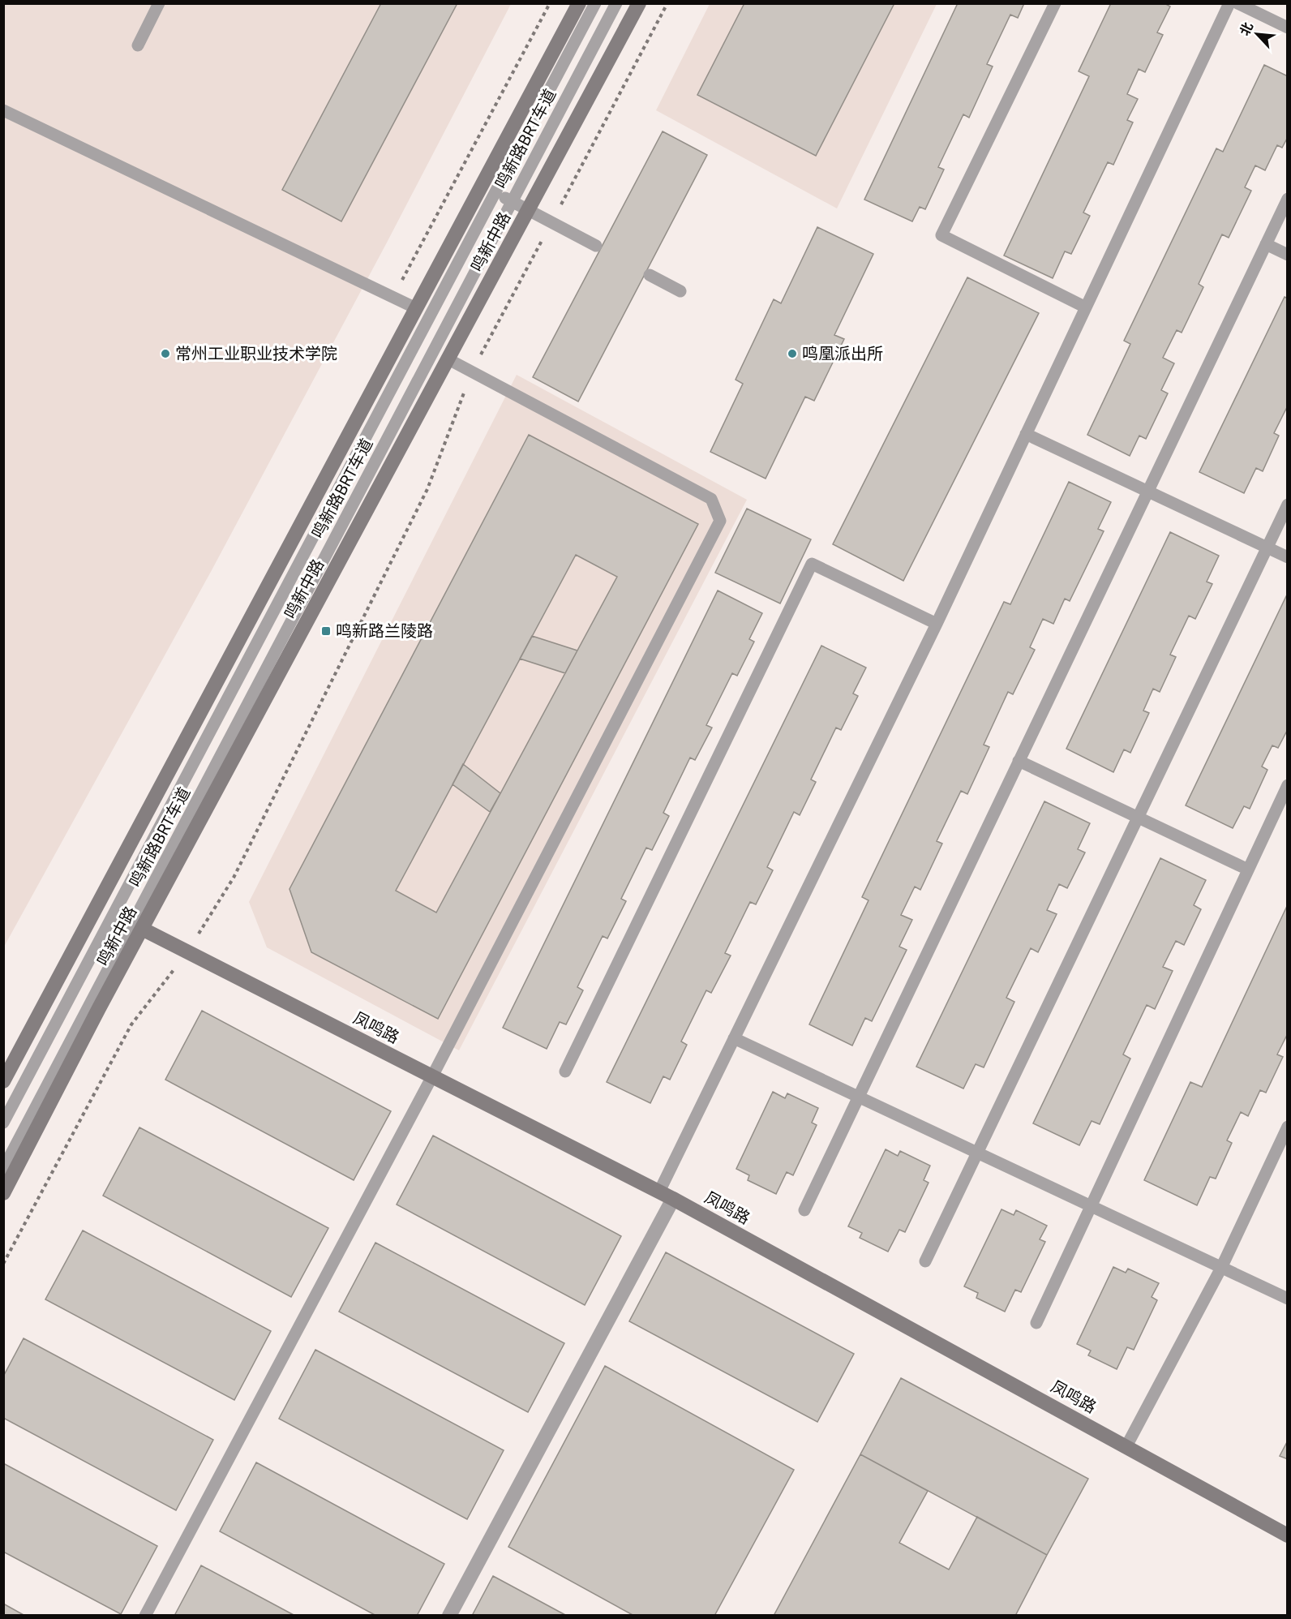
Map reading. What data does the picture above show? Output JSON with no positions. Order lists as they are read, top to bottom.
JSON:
{
  "streets": {
    "main road": ["鸣新中路", "凤鸣路"],
    "lane": ["鸣新路BRT车道"]
  },
  "crossings": [
    ["鸣新中路", "凤鸣路"]
  ],
  "places": {
    "other": ["常州工业职业技术学院", "鸣凰派出所"],
    "transit": ["鸣新路兰陵路"]
  },
  "north": "top left"
}
